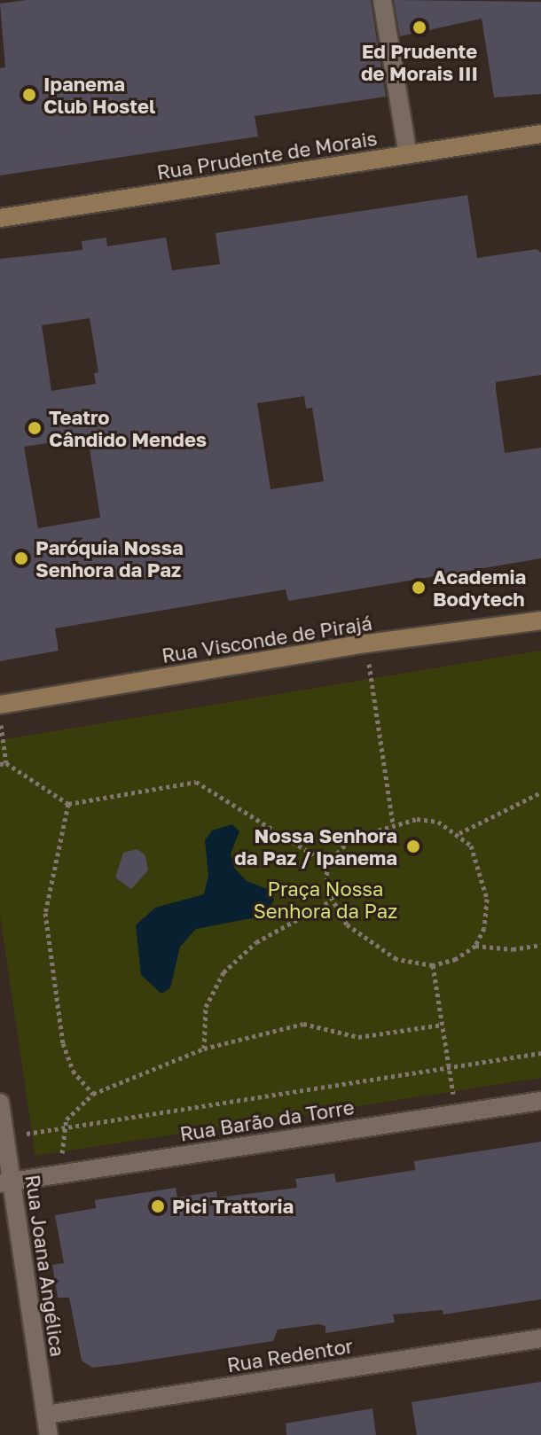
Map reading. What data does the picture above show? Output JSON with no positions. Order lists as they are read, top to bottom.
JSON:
{
  "streets": {
    "main road": ["Rua Prudente de Morais", "Rua Visconde de Pirajá"],
    "street": ["Rua Barão da Torre", "Rua Joana Angélica", "Rua Redentor"]
  },
  "crossings": [
    ["Rua Barão da Torre", "Rua Joana Angélica"],
    ["Rua Joana Angélica", "Rua Redentor"]
  ],
  "parks": ["Praça Nossa Senhora da Paz"],
  "places": [
    "Ed Prudente de Morais III",
    "Ipanema Club Hostel",
    "Teatro Cândido Mendes",
    "Paróquia Nossa Senhora da Paz",
    "Academia Bodytech",
    "Nossa Senhora da Paz / Ipanema",
    "Pici Trattoria"
  ]
}
